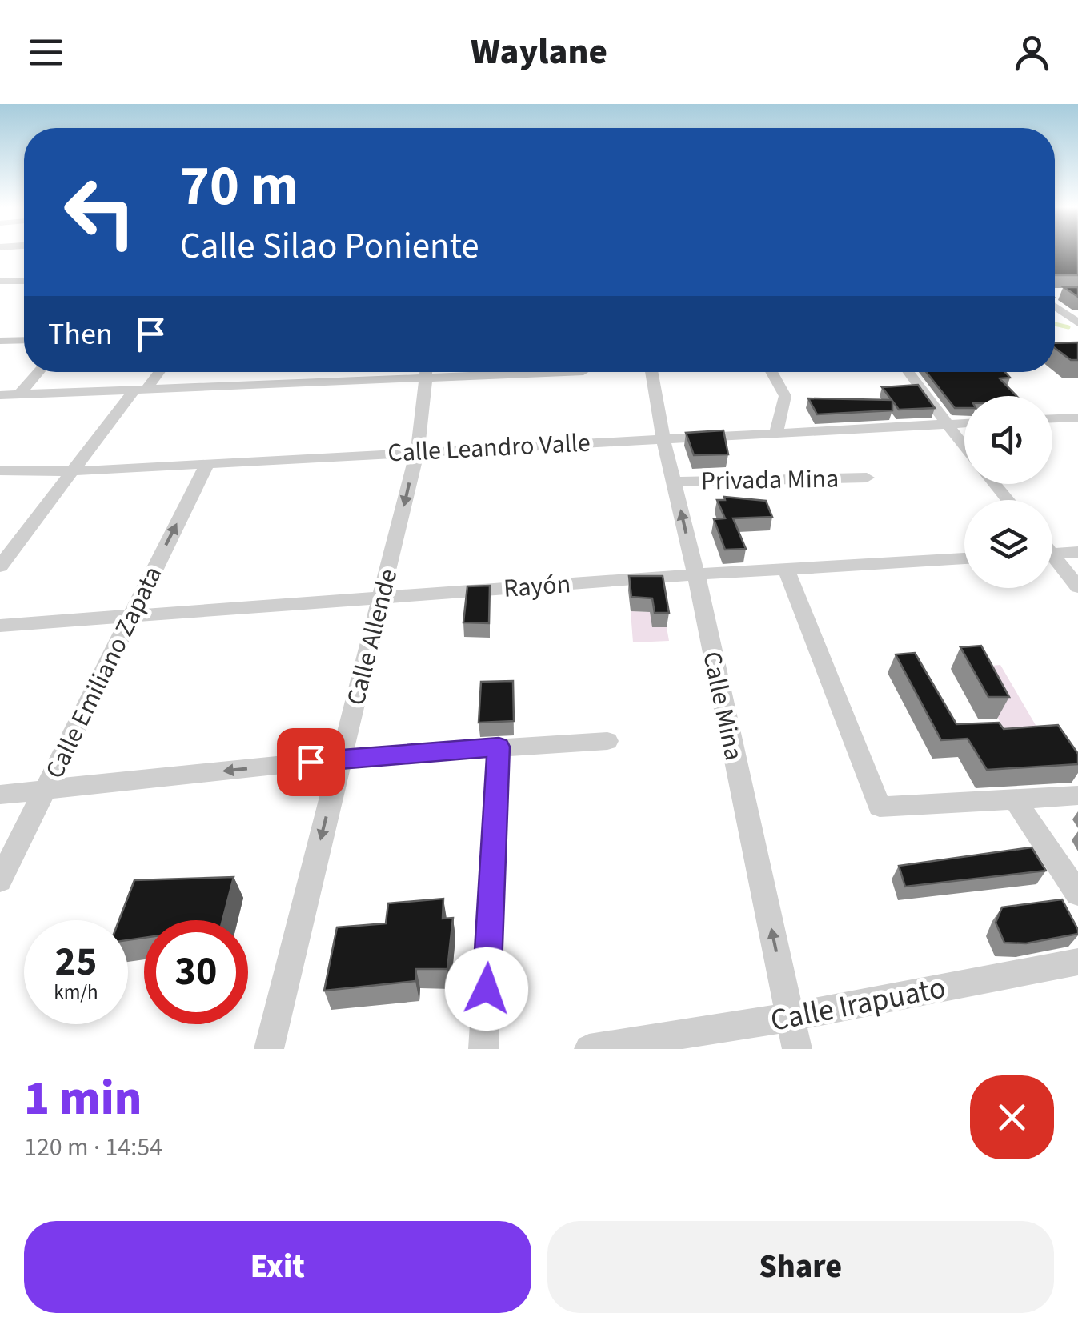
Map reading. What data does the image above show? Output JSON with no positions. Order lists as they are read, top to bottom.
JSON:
{
  "streets": {
    "street": [
      "Calle Leandro Valle",
      "Privada Mina",
      "Rayón",
      "Calle Allende",
      "Calle Emiliano Zapata",
      "Calle Mina",
      "Calle Irapuato"
    ]
  },
  "crossings": [
    ["Calle Leandro Valle", "Calle Allende"],
    ["Calle Leandro Valle", "Calle Emiliano Zapata"],
    ["Calle Leandro Valle", "Calle Mina"],
    ["Privada Mina", "Calle Mina"],
    ["Rayón", "Calle Allende"],
    ["Rayón", "Calle Emiliano Zapata"],
    ["Rayón", "Calle Mina"],
    ["Calle Mina", "Calle Irapuato"]
  ],
  "one_way": ["Calle Allende", "Calle Mina"],
  "page": {
    "header": "Waylane",
    "turn": ["70 m", "Calle Silao Poniente"],
    "then": "Then",
    "speed": "25 km/h",
    "limit": "30",
    "heading": ["1 min", "120 m · 14:54"],
    "buttons": ["Exit", "Share"]
  }
}
